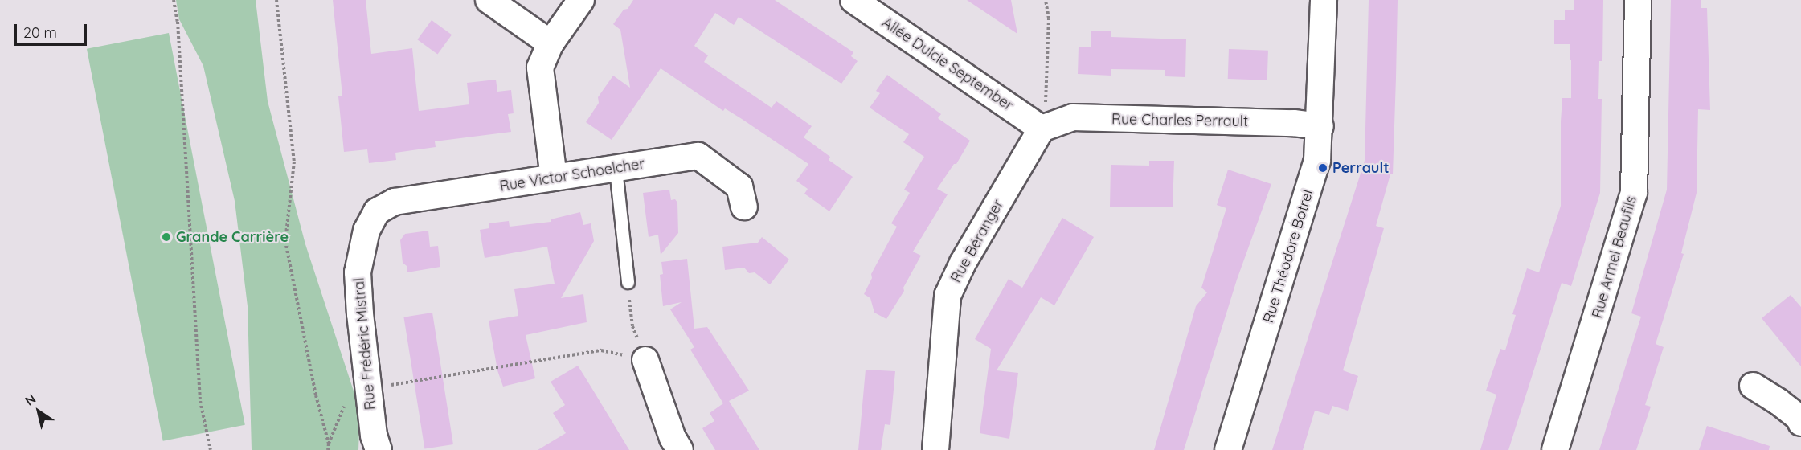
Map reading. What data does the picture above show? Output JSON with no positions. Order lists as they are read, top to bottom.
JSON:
{
  "streets": {
    "street": [
      "Allée Dulcie September",
      "Rue Charles Perrault",
      "Rue Victor Schoelcher",
      "Rue Béranger",
      "Rue Théodore Botrel",
      "Rue Armel Beaufils",
      "Rue Frédéric Mistral"
    ]
  },
  "crossings": [
    ["Allée Dulcie September", "Rue Charles Perrault"],
    ["Allée Dulcie September", "Rue Béranger"],
    ["Rue Charles Perrault", "Rue Béranger"],
    ["Rue Charles Perrault", "Rue Théodore Botrel"],
    ["Rue Victor Schoelcher", "Rue Frédéric Mistral"]
  ],
  "places": ["Perrault", "Grande Carrière"],
  "scale_bar": "20 m",
  "north": "top left"
}
